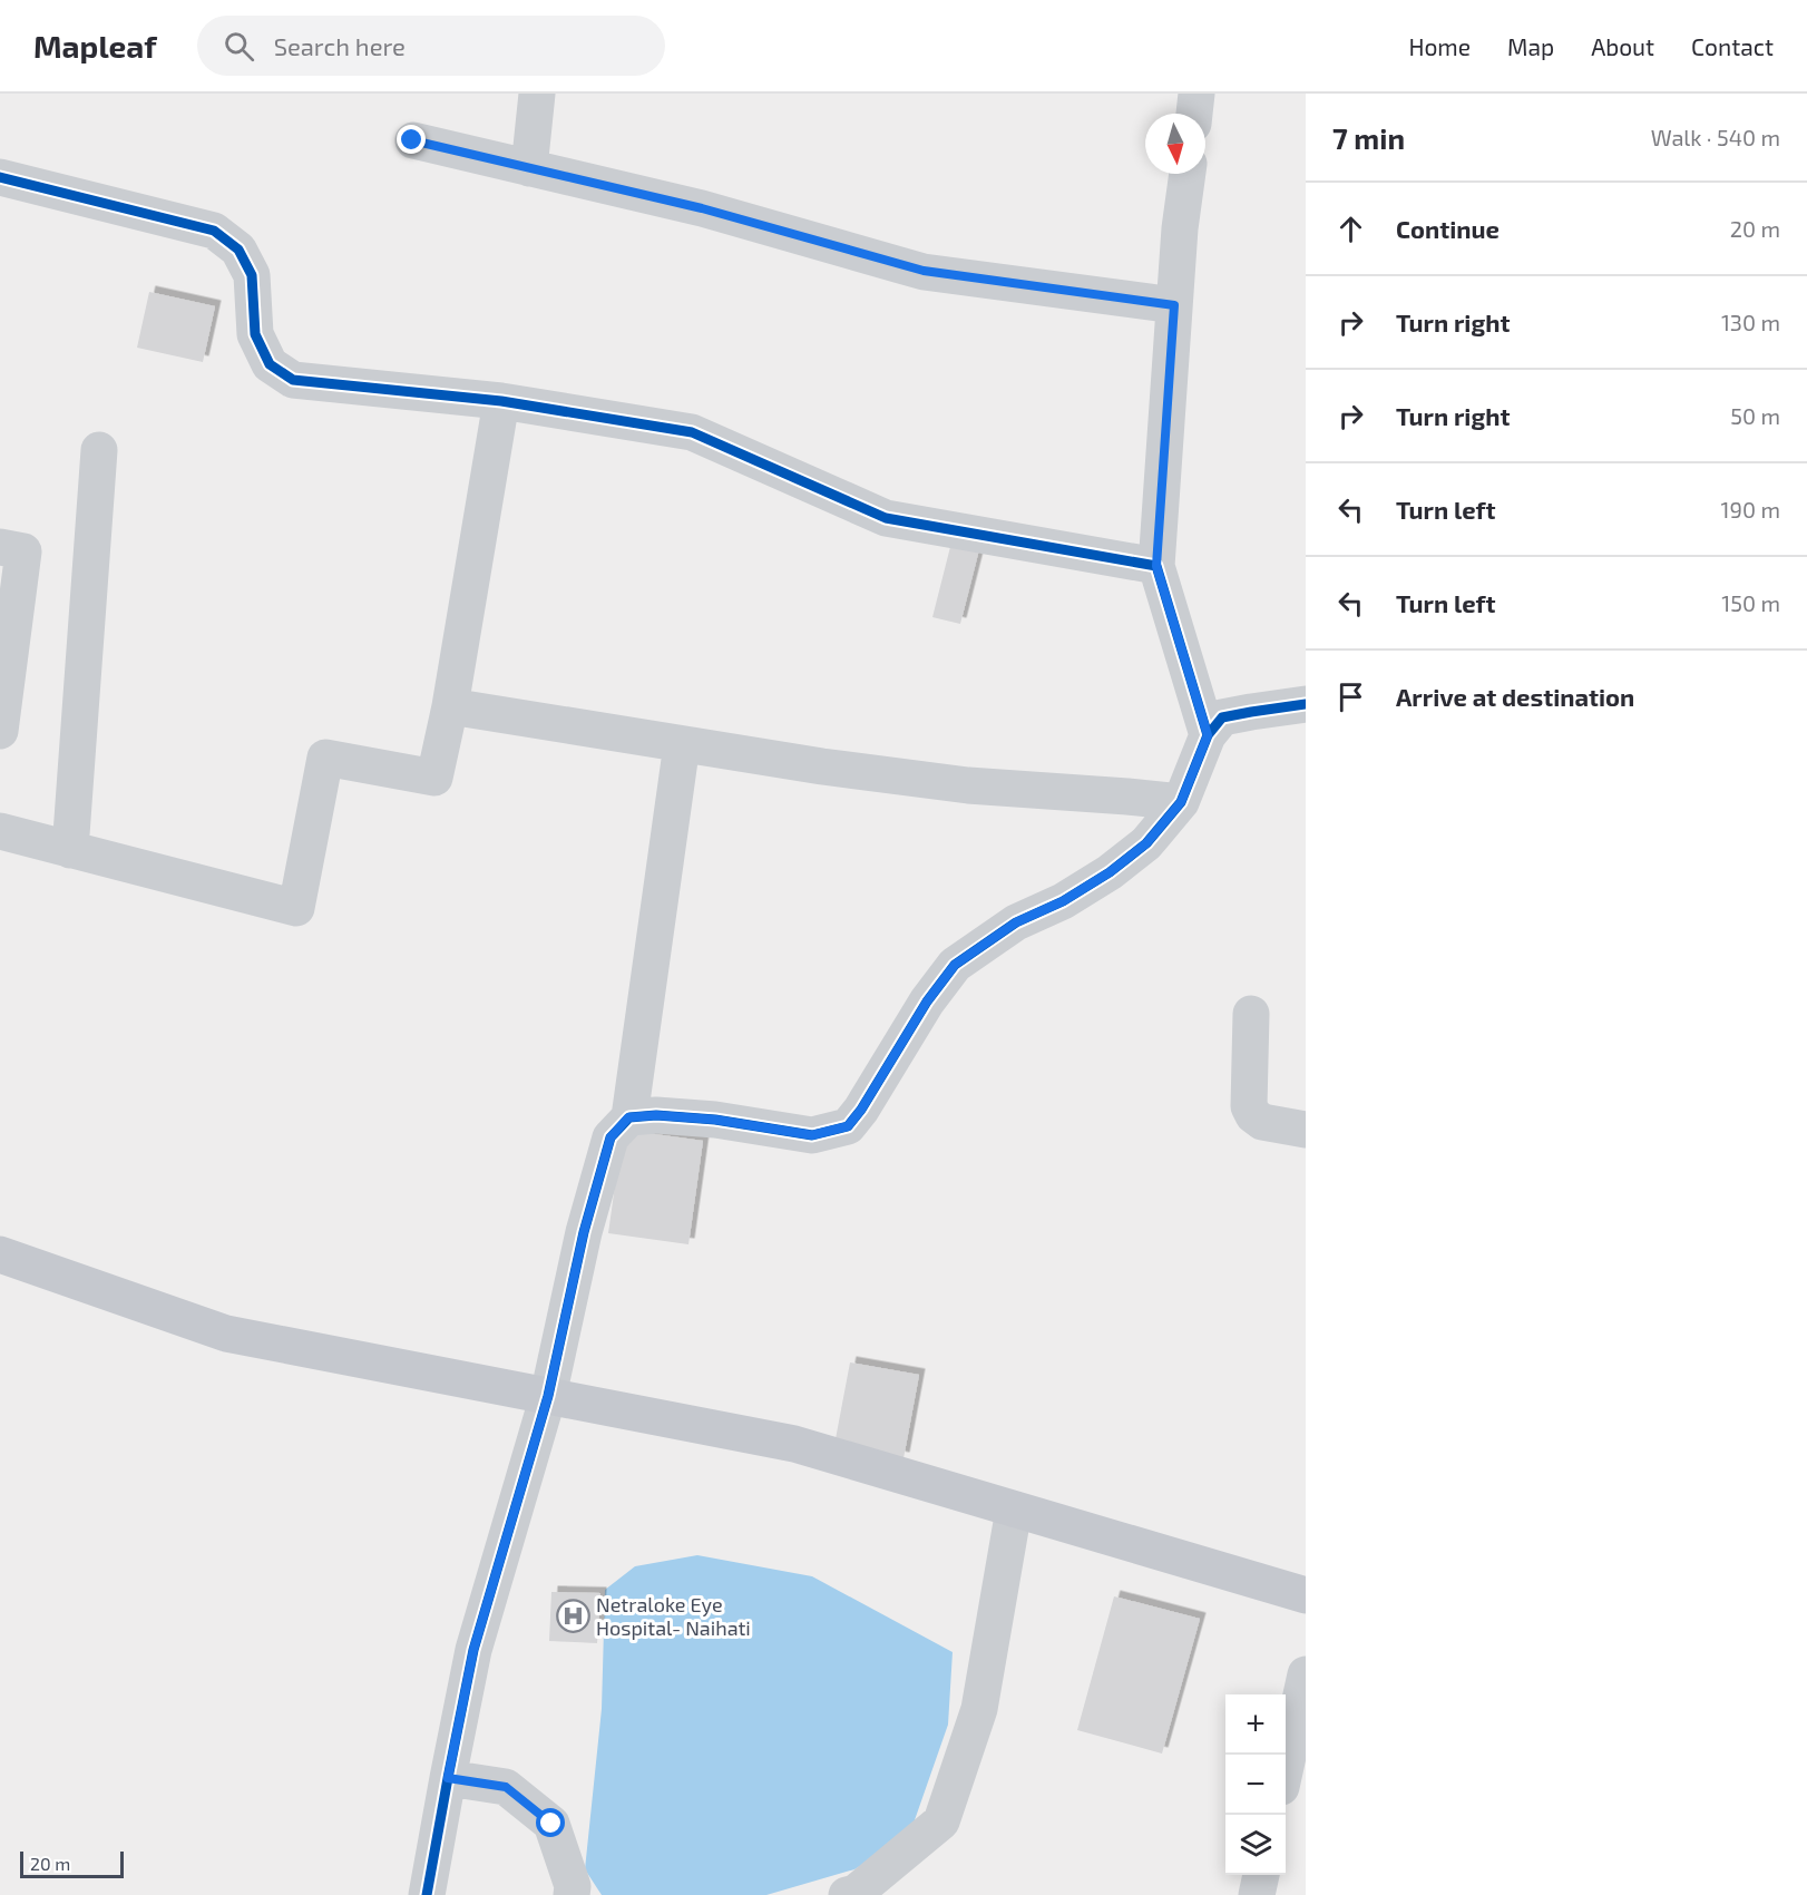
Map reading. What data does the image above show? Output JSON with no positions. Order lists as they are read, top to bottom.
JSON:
{
  "places": {
    "hospital": ["Netraloke Eye Hospital- Naihati"]
  },
  "scale_bar": "20 m",
  "north": "bottom",
  "page": {
    "header": "Mapleaf",
    "search": "Search here",
    "nav": [
      "Home",
      "Map",
      "About",
      "Contact"
    ],
    "heading": ["7 min", "Walk · 540 m"],
    "list": [
      ["Continue", "20 m"],
      ["Turn right", "130 m"],
      ["Turn right", "50 m"],
      ["Turn left", "190 m"],
      ["Turn left", "150 m"],
      "Arrive at destination"
    ],
    "map_buttons": ["+", "−"],
    "scale": "20 m"
  }
}
